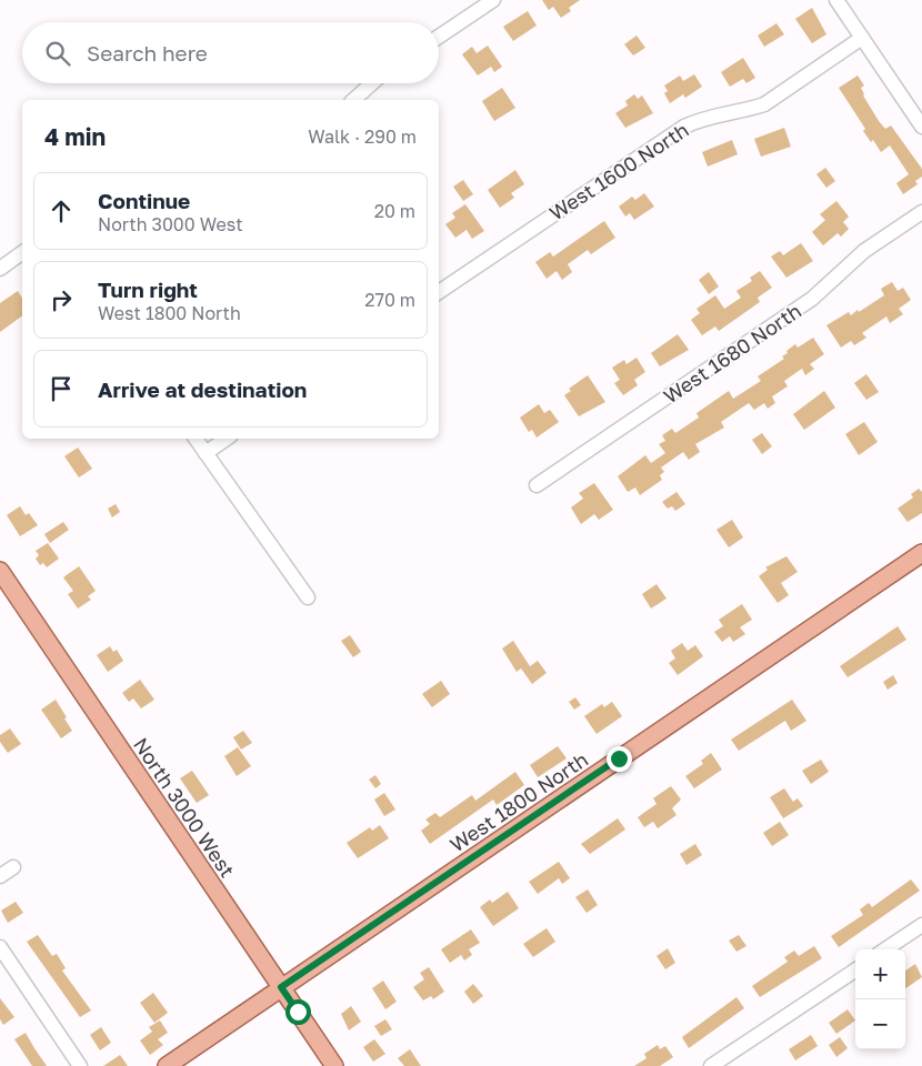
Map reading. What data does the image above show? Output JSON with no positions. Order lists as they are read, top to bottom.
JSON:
{
  "streets": {
    "main road": ["West 1800 North", "North 3000 West"],
    "street": ["West 1600 North", "West 1680 North"]
  },
  "crossings": [
    ["West 1800 North", "North 3000 West"]
  ],
  "page": {
    "search": "Search here",
    "heading": ["4 min", "Walk · 290 m"],
    "list": [
      ["Continue", "North 3000 West", "20 m"],
      ["Turn right", "West 1800 North", "270 m"],
      "Arrive at destination"
    ],
    "map_buttons": ["+", "−"]
  }
}
